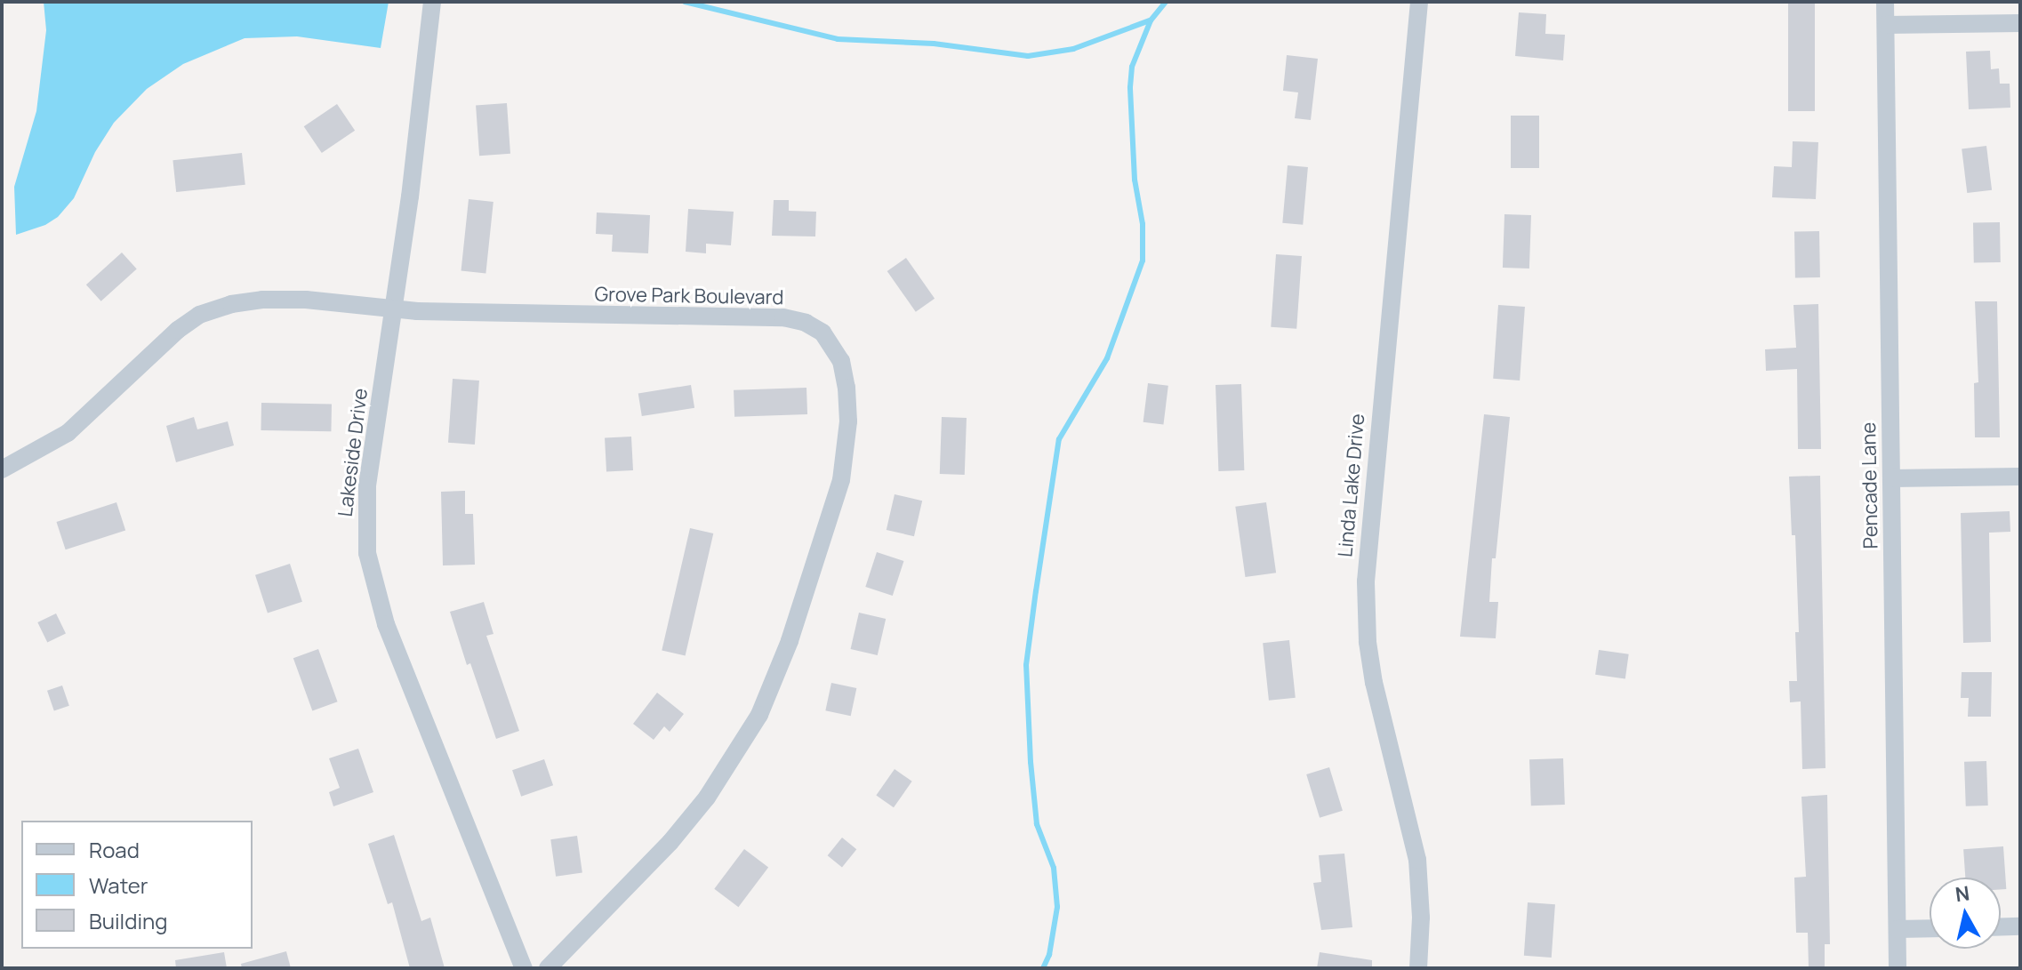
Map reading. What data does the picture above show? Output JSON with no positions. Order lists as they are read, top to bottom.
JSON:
{
  "streets": {
    "street": [
      "Grove Park Boulevard",
      "Lakeside Drive",
      "Linda Lake Drive",
      "Pencade Lane"
    ]
  },
  "crossings": [
    ["Grove Park Boulevard", "Lakeside Drive"]
  ],
  "legend": ["Road", "Water", "Building"],
  "north": "top"
}
